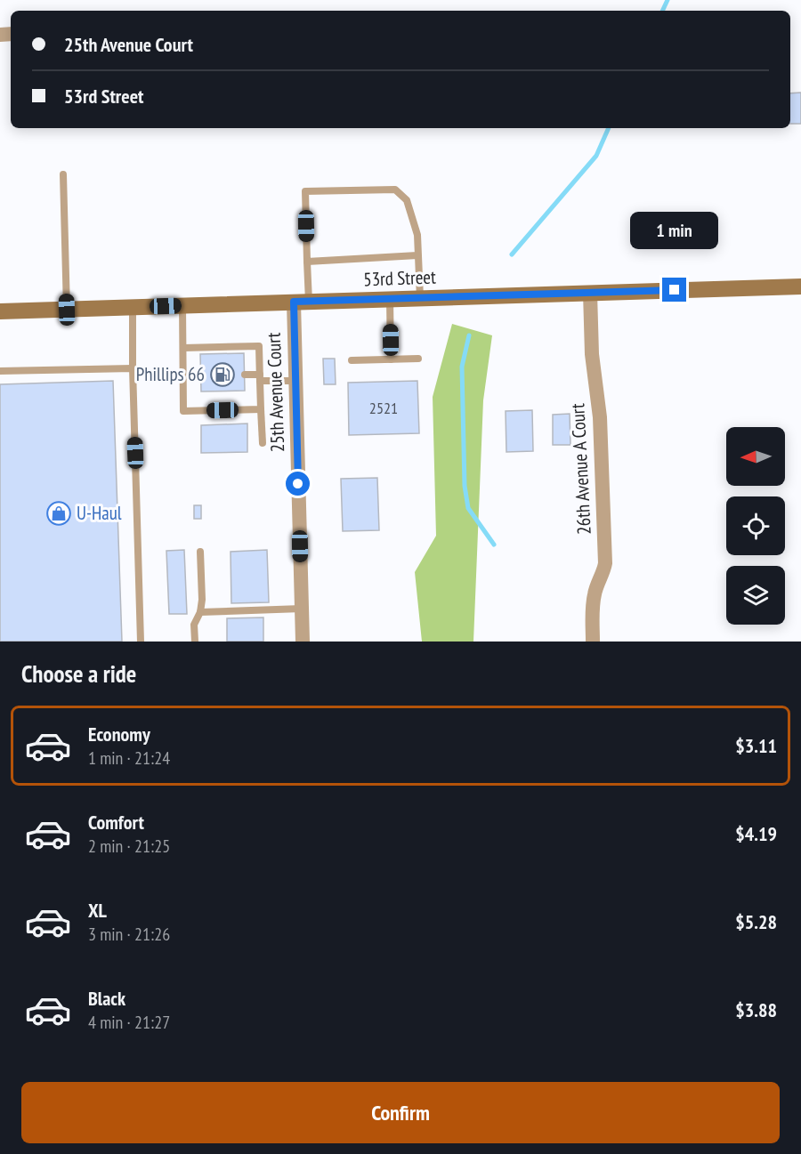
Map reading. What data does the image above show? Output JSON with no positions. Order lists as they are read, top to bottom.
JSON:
{
  "streets": {
    "street": ["53rd Street", "25th Avenue Court", "26th Avenue A Court"]
  },
  "crossings": [
    ["53rd Street", "25th Avenue Court"],
    ["53rd Street", "26th Avenue A Court"]
  ],
  "places": {
    "fuel station": ["Phillips 66"],
    "shop": ["U-Haul"]
  },
  "house_numbers": ["2521"],
  "north": "left",
  "page": {
    "banner": ["25th Avenue Court", "53rd Street"],
    "bubble": "1 min",
    "heading": "Choose a ride",
    "list": [
      {
        "name": "Economy",
        "note": "1 min · 21:24",
        "value": "$3.11"
      },
      {
        "name": "Comfort",
        "note": "2 min · 21:25",
        "value": "$4.19"
      },
      {
        "name": "XL",
        "note": "3 min · 21:26",
        "value": "$5.28"
      },
      {
        "name": "Black",
        "note": "4 min · 21:27",
        "value": "$3.88"
      }
    ],
    "buttons": "Confirm"
  }
}
